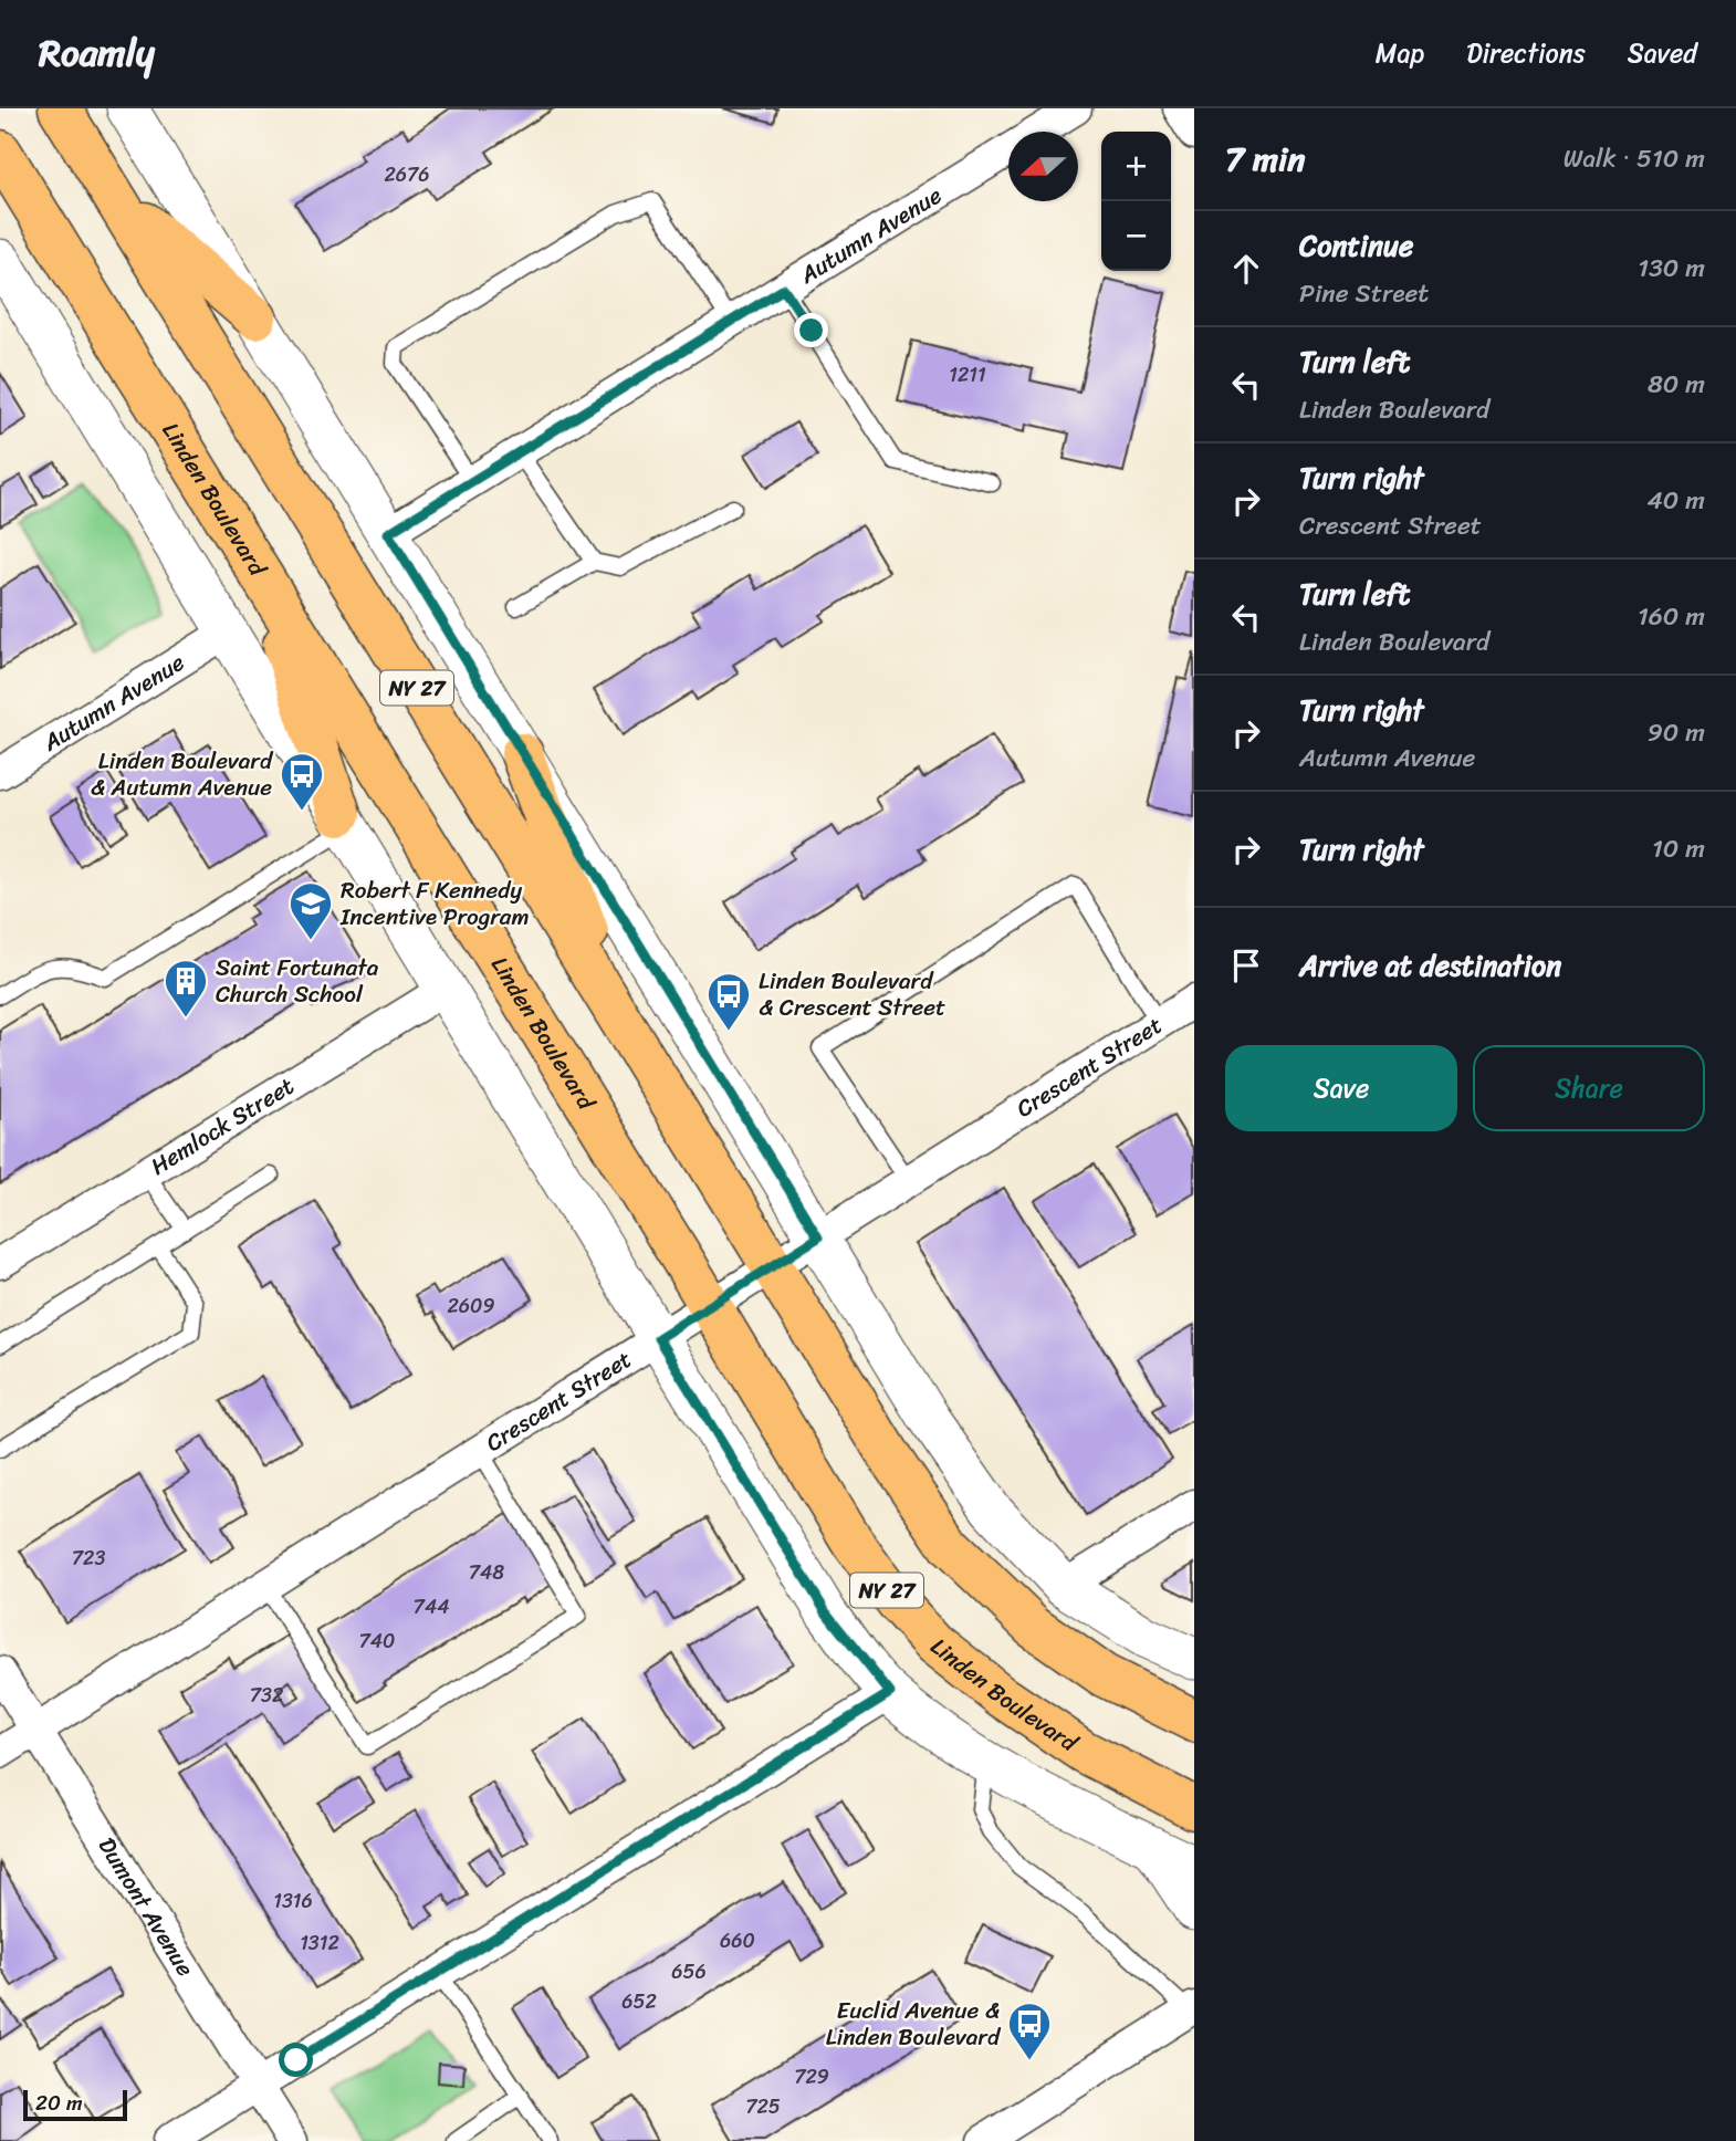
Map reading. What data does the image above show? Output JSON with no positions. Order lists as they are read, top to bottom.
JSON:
{
  "streets": {
    "highway": ["Linden Boulevard", "NY 27"],
    "street": [
      "Autumn Avenue",
      "Crescent Street",
      "Hemlock Street",
      "Dumont Avenue"
    ]
  },
  "crossings": [
    ["Linden Boulevard", "Crescent Street"],
    ["NY 27", "Crescent Street"],
    ["Crescent Street", "Dumont Avenue"]
  ],
  "places": {
    "bus stop": ["Linden Boulevard & Autumn Avenue", "Linden Boulevard & Crescent Street", "Euclid Avenue & Linden Boulevard"],
    "school or university": ["Robert F Kennedy Incentive Program"],
    "building": ["Saint Fortunata Church School"]
  },
  "house_numbers": [
    "2676",
    "1211",
    "2609",
    "723",
    "748",
    "744",
    "740",
    "732",
    "1316",
    "660",
    "1312",
    "656",
    "652",
    "729",
    "725"
  ],
  "scale_bar": "20 m",
  "north": "left",
  "page": {
    "header": "Roamly",
    "nav": ["Map", "Directions", "Saved"],
    "heading": ["7 min", "Walk · 510 m"],
    "map_buttons": ["+", "−"],
    "list": [
      ["Continue", "Pine Street", "130 m"],
      ["Turn left", "Linden Boulevard", "80 m"],
      ["Turn right", "Crescent Street", "40 m"],
      ["Turn left", "Linden Boulevard", "160 m"],
      ["Turn right", "Autumn Avenue", "90 m"],
      ["Turn right", "10 m"],
      "Arrive at destination"
    ],
    "buttons": ["Save", "Share"],
    "scale": "20 m"
  }
}
